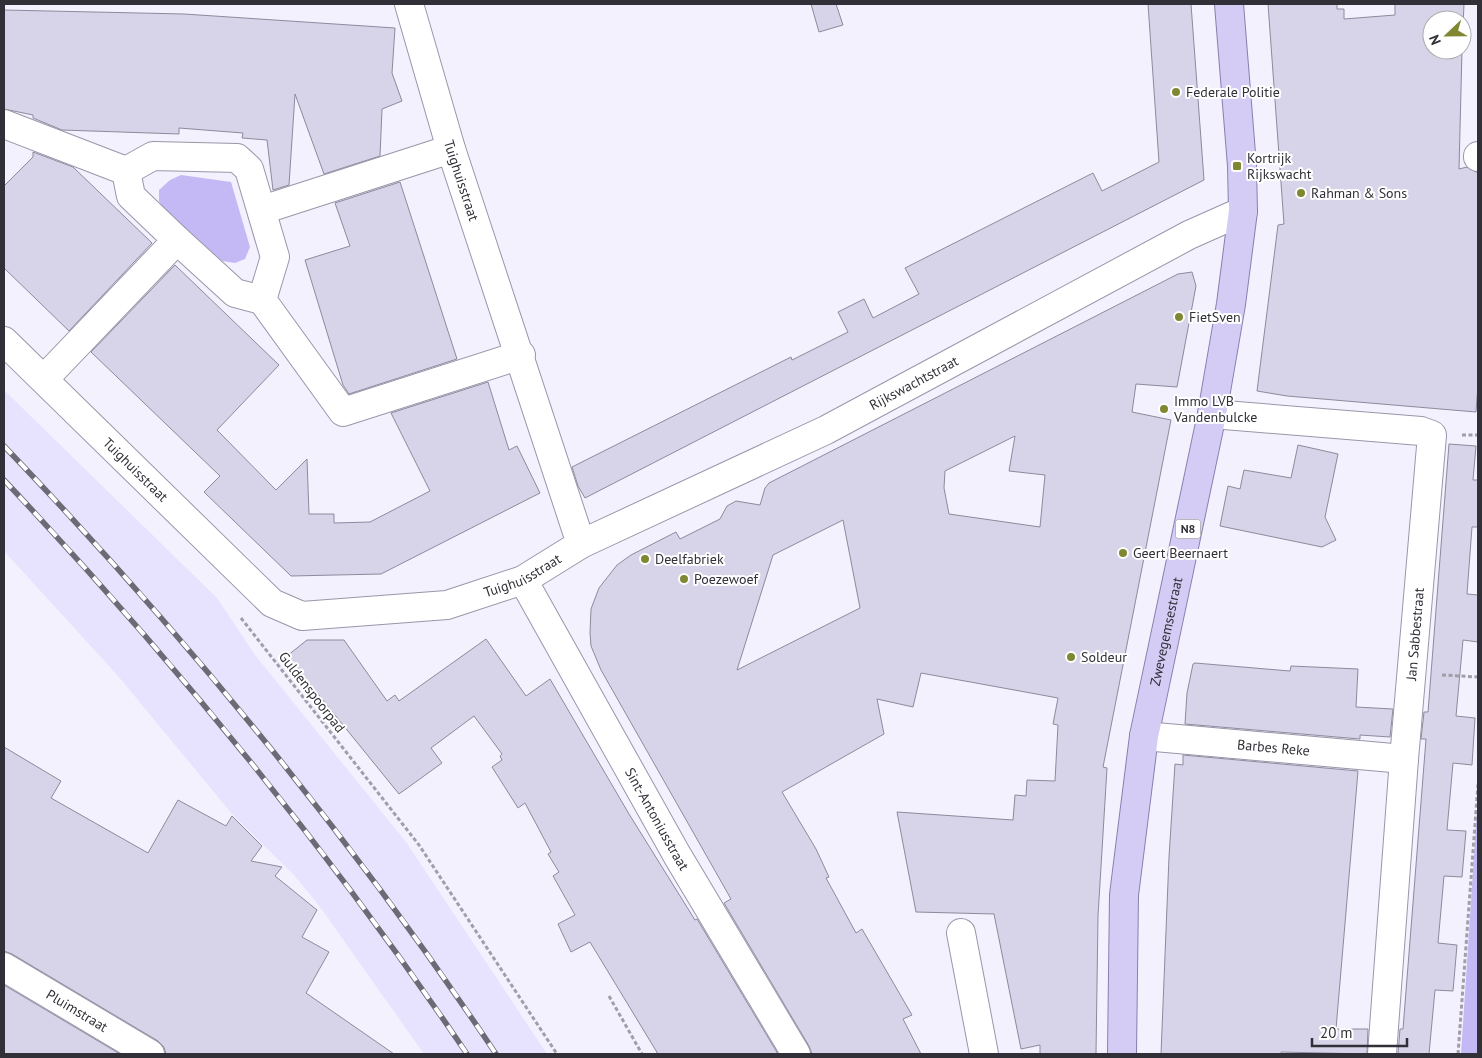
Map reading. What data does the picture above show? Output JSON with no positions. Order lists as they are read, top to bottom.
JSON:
{
  "streets": {
    "main road": ["N8", "Zwevegemsestraat"],
    "street": [
      "Tuighuisstraat",
      "Rijkswachtstraat",
      "Jan Sabbestraat",
      "Barbes Reke",
      "Sint-Antoniusstraat",
      "Pluimstraat"
    ],
    "path": ["Guldenspoorpad"]
  },
  "crossings": [
    ["Tuighuisstraat", "Rijkswachtstraat"],
    ["Tuighuisstraat", "Sint-Antoniusstraat"],
    ["Rijkswachtstraat", "Zwevegemsestraat"],
    ["Zwevegemsestraat", "Jan Sabbestraat"],
    ["Zwevegemsestraat", "Barbes Reke"],
    ["Jan Sabbestraat", "Barbes Reke"]
  ],
  "places": {
    "other": [
      "Federale Politie",
      "Rahman & Sons",
      "FietSven",
      "Immo LVB Vandenbulcke",
      "Geert Beernaert",
      "Deelfabriek",
      "Poezewoef",
      "Soldeur"
    ],
    "transit": ["Kortrijk Rijkswacht"]
  },
  "scale_bar": "20 m",
  "north": "left"
}
